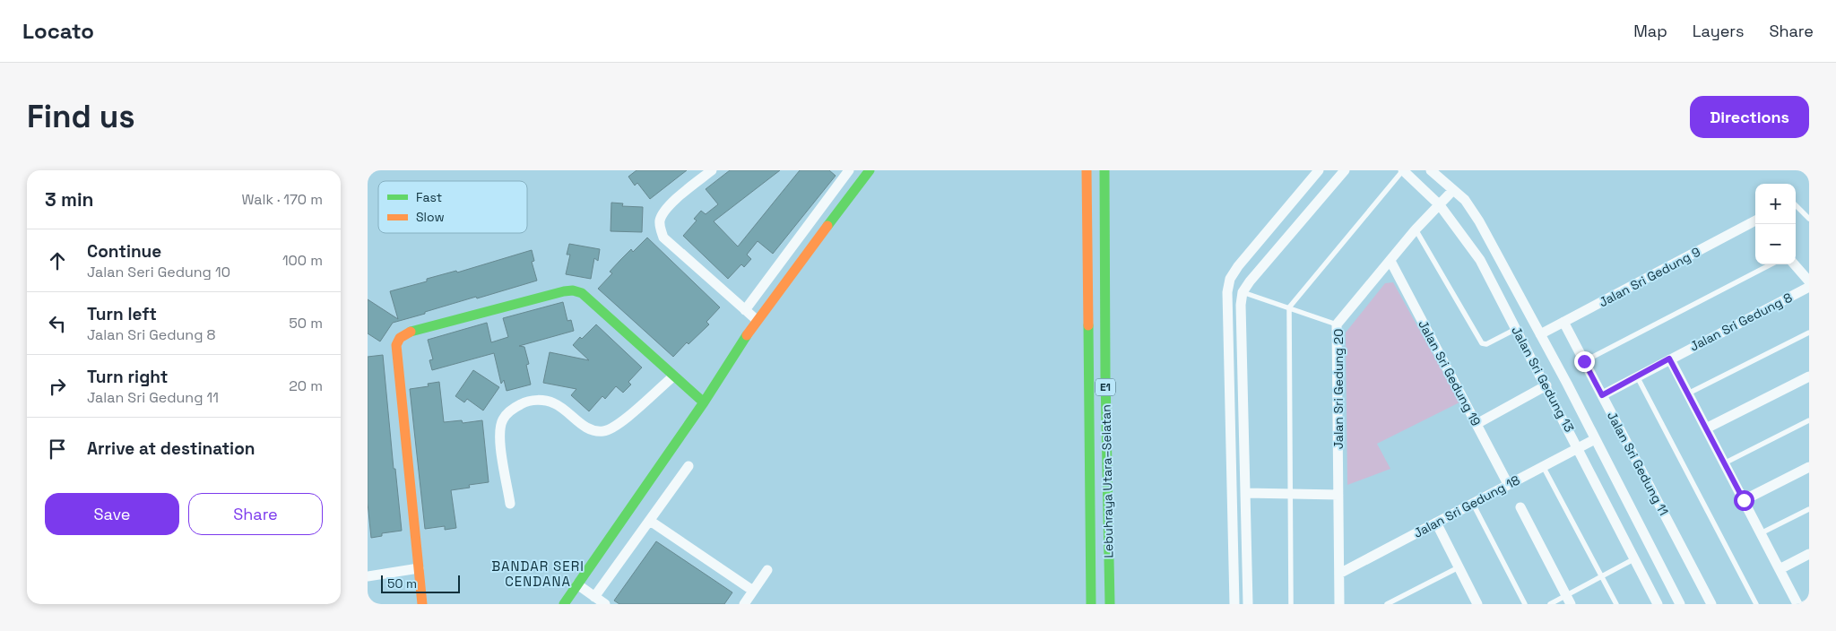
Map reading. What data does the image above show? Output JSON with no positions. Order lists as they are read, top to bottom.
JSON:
{
  "streets": {
    "main road": ["E1", "Lebuhraya Utara–Selatan"],
    "street": [
      "Jalan Sri Gedung 9",
      "Jalan Sri Gedung 8",
      "Jalan Sri Gedung 19",
      "Jalan Sri Gedung 13",
      "Jalan Sri Gedung 20",
      "Jalan Sri Gedung 11",
      "Jalan Sri Gedung 18"
    ]
  },
  "crossings": [
    ["Jalan Sri Gedung 9", "Jalan Sri Gedung 13"],
    ["Jalan Sri Gedung 9", "Jalan Sri Gedung 11"],
    ["Jalan Sri Gedung 8", "Jalan Sri Gedung 11"],
    ["Jalan Sri Gedung 19", "Jalan Sri Gedung 20"],
    ["Jalan Sri Gedung 19", "Jalan Sri Gedung 18"],
    ["Jalan Sri Gedung 13", "Jalan Sri Gedung 20"],
    ["Jalan Sri Gedung 13", "Jalan Sri Gedung 18"],
    ["Jalan Sri Gedung 20", "Jalan Sri Gedung 18"]
  ],
  "districts": ["BANDAR SERI CENDANA"],
  "legend": ["Fast", "Slow"],
  "scale_bar": "50 m",
  "page": {
    "header": "Locato",
    "nav": ["Map", "Layers", "Share"],
    "buttons": [
      "Directions",
      ["Save", "Share"]
    ],
    "title": "Find us",
    "heading": ["3 min", "Walk · 170 m"],
    "map_buttons": ["+", "−"],
    "list": [
      ["Continue", "Jalan Seri Gedung 10", "100 m"],
      ["Turn left", "Jalan Sri Gedung 8", "50 m"],
      ["Turn right", "Jalan Sri Gedung 11", "20 m"],
      "Arrive at destination"
    ],
    "scale": "50 m"
  }
}
